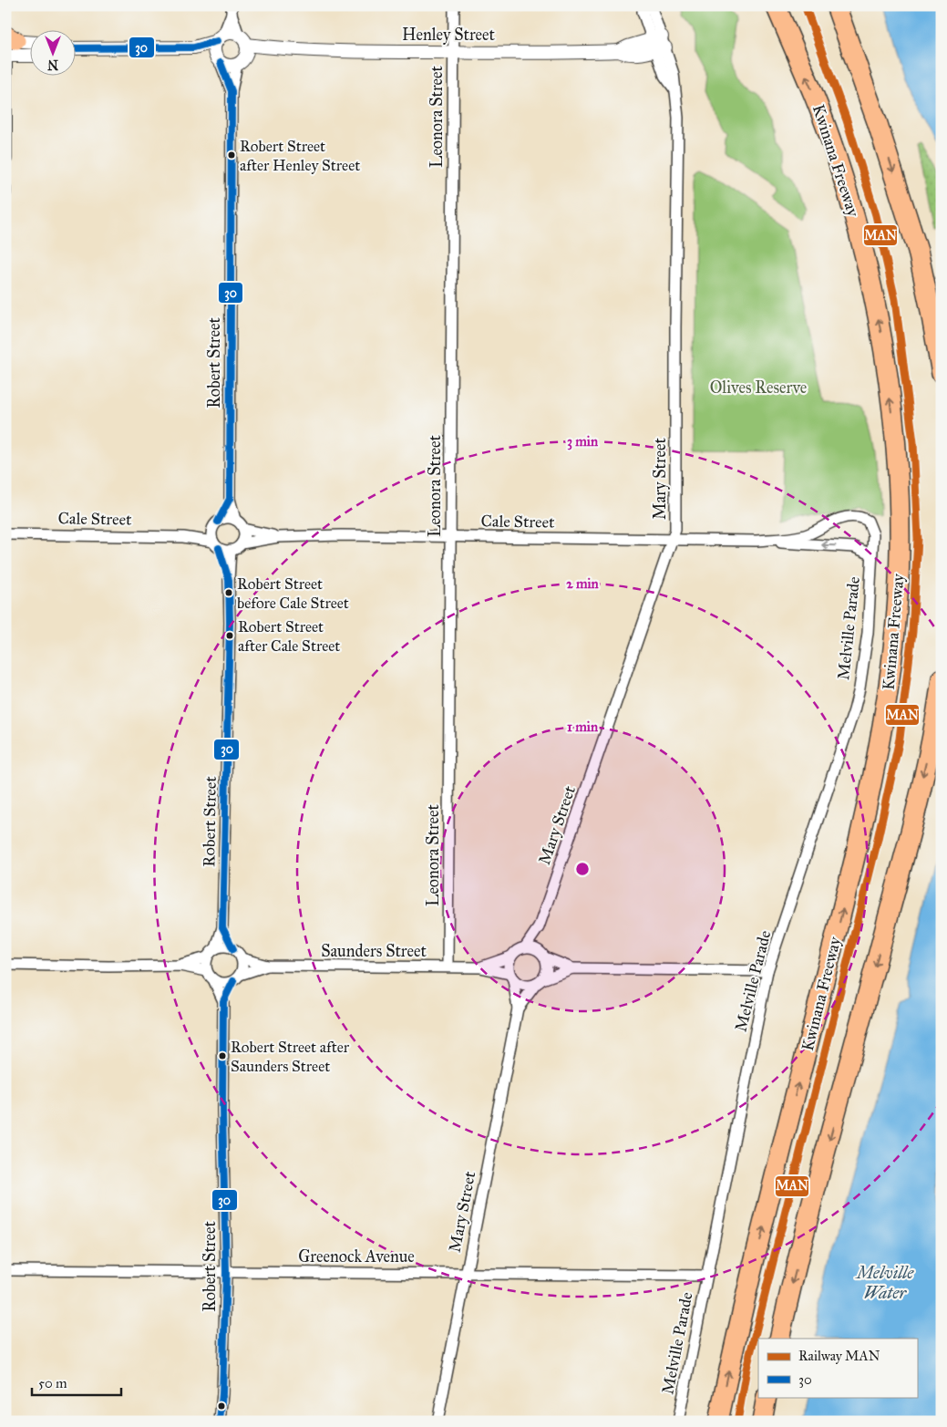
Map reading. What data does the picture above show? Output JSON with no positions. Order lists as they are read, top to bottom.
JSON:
{
  "streets": {
    "highway": ["Kwinana Freeway"],
    "street": [
      "Henley Street",
      "Leonora Street",
      "Robert Street",
      "Mary Street",
      "Cale Street",
      "Melville Parade",
      "Saunders Street",
      "Greenock Avenue"
    ]
  },
  "crossings": [
    ["Henley Street", "Leonora Street"],
    ["Henley Street", "Robert Street"],
    ["Henley Street", "Mary Street"],
    ["Leonora Street", "Cale Street"],
    ["Leonora Street", "Saunders Street"],
    ["Robert Street", "Cale Street"],
    ["Robert Street", "Saunders Street"],
    ["Robert Street", "Greenock Avenue"],
    ["Mary Street", "Cale Street"],
    ["Mary Street", "Saunders Street"],
    ["Mary Street", "Greenock Avenue"],
    ["Cale Street", "Melville Parade"],
    ["Melville Parade", "Greenock Avenue"]
  ],
  "water": ["Melville Water"],
  "parks": ["Olives Reserve"],
  "places": [
    "Robert Street after Henley Street",
    "Robert Street before Cale Street",
    "Robert Street after Cale Street",
    "Robert Street after Saunders Street"
  ],
  "lines": ["rail line MAN", "transit line 30"],
  "legend": ["Railway MAN", "30"],
  "scale_bar": "50 m",
  "north": "bottom",
  "rings": ["3 min", "2 min", "1 min"]
}
